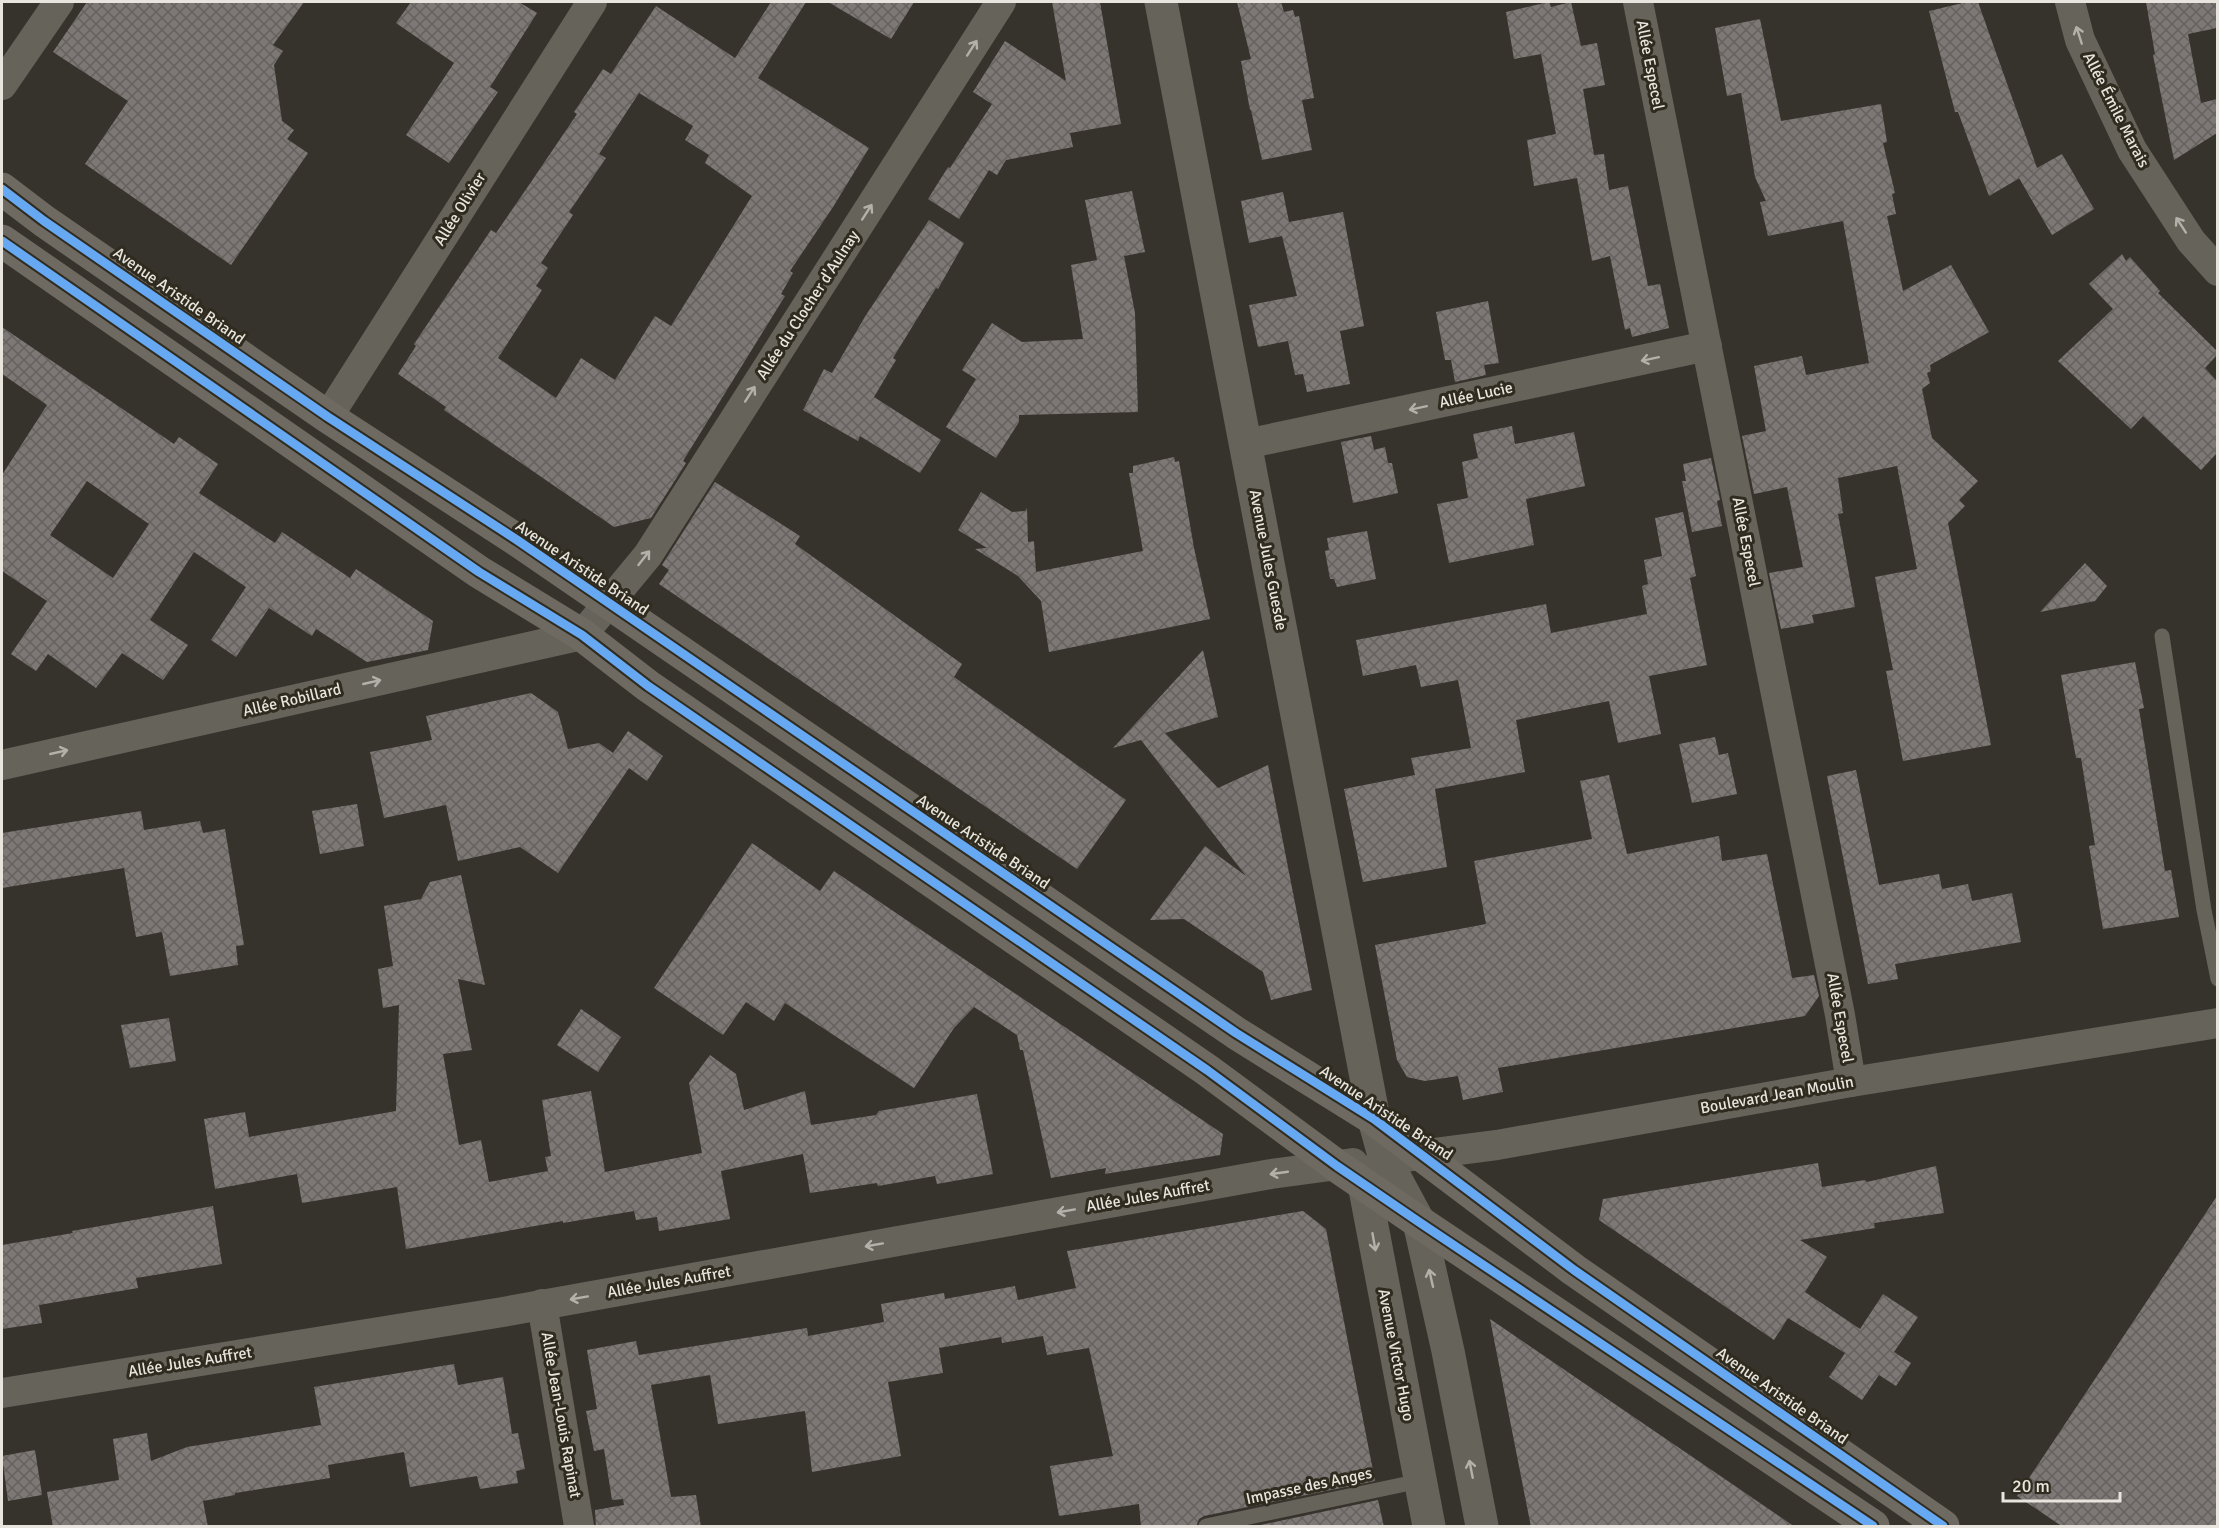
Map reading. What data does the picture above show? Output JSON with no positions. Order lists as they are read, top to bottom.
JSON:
{
  "streets": {
    "main road": ["Avenue Aristide Briand"],
    "street": [
      "Allée Especel",
      "Allée Émile Marais",
      "Allée Olivier",
      "Allée du Clocher d'Aulnay",
      "Allée Lucie",
      "Avenue Jules Guesde",
      "Allée Robillard",
      "Boulevard Jean Moulin",
      "Allée Jules Auffret",
      "Avenue Victor Hugo",
      "Allée Jean-Louis Rapinat"
    ],
    "lane": ["Impasse des Anges"]
  },
  "crossings": [
    ["Allée Especel", "Allée Lucie"],
    ["Allée Especel", "Boulevard Jean Moulin"],
    ["Allée Olivier", "Avenue Aristide Briand"],
    ["Avenue Aristide Briand", "Allée du Clocher d'Aulnay"],
    ["Avenue Aristide Briand", "Avenue Jules Guesde"],
    ["Avenue Aristide Briand", "Boulevard Jean Moulin"],
    ["Allée du Clocher d'Aulnay", "Allée Robillard"],
    ["Allée Lucie", "Avenue Jules Guesde"],
    ["Avenue Jules Guesde", "Boulevard Jean Moulin"],
    ["Boulevard Jean Moulin", "Allée Jules Auffret"],
    ["Allée Jules Auffret", "Allée Jean-Louis Rapinat"],
    ["Avenue Victor Hugo", "Impasse des Anges"]
  ],
  "one_way": [
    "Allée Émile Marais",
    "Allée du Clocher d'Aulnay",
    "Allée Lucie",
    "Allée Robillard",
    "Allée Jules Auffret"
  ],
  "scale_bar": "20 m"
}
